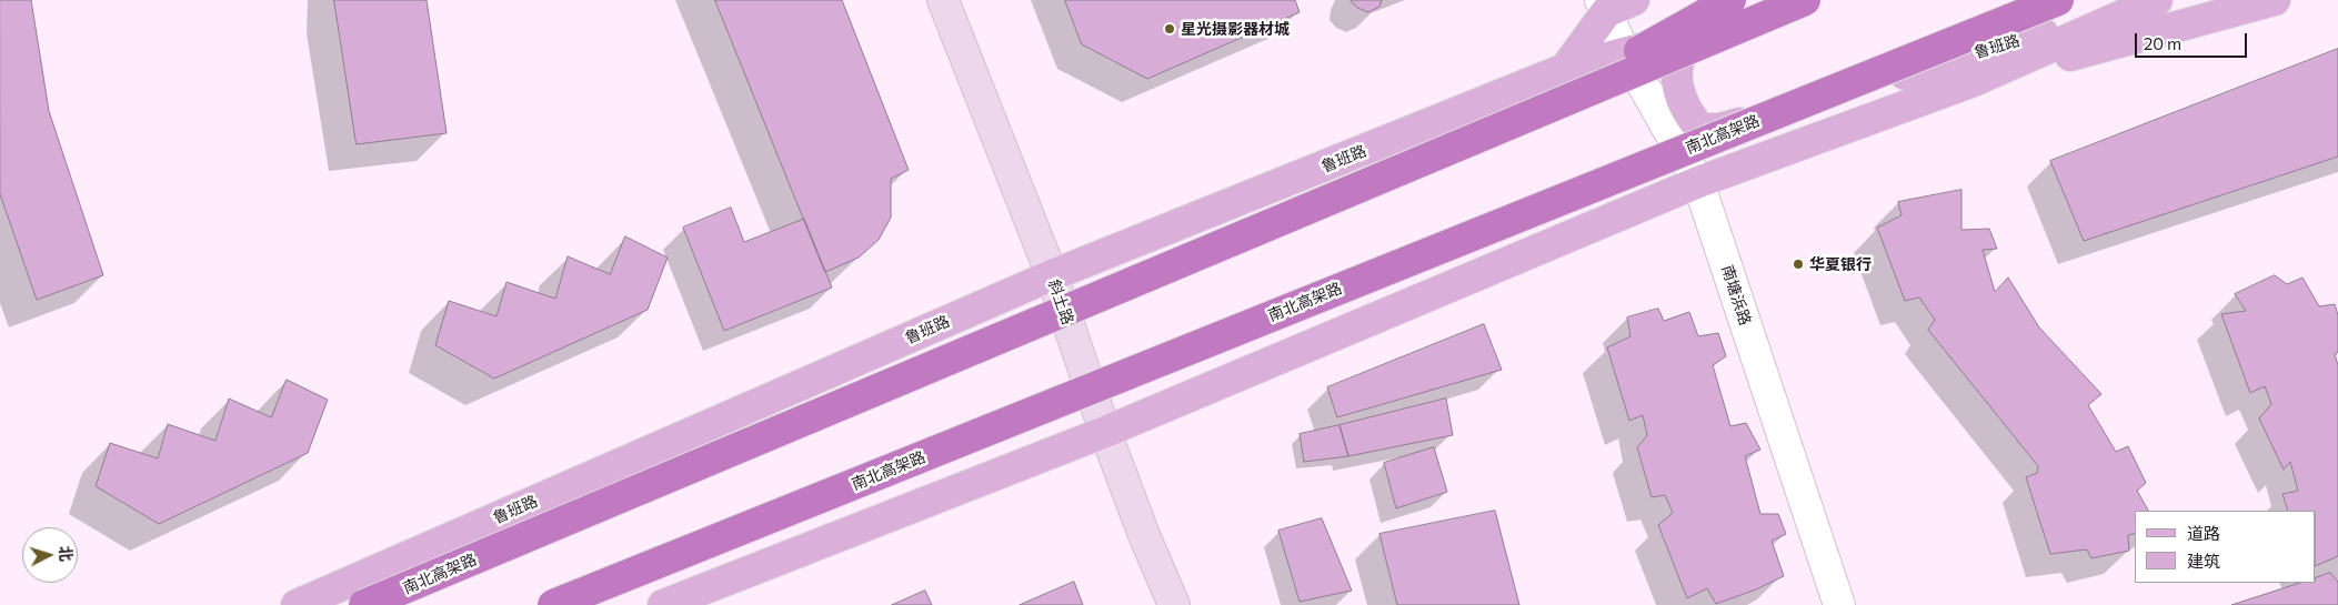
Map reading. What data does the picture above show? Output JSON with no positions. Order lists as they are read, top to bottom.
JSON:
{
  "streets": {
    "highway": ["南北高架路"],
    "main road": ["鲁班路", "斜土路"],
    "street": ["南塘浜路"]
  },
  "crossings": [
    ["鲁班路", "南塘浜路"],
    ["鲁班路", "斜土路"]
  ],
  "places": ["星光摄影器材城", "华夏银行"],
  "legend": ["道路", "建筑"],
  "scale_bar": "20 m",
  "north": "right"
}
